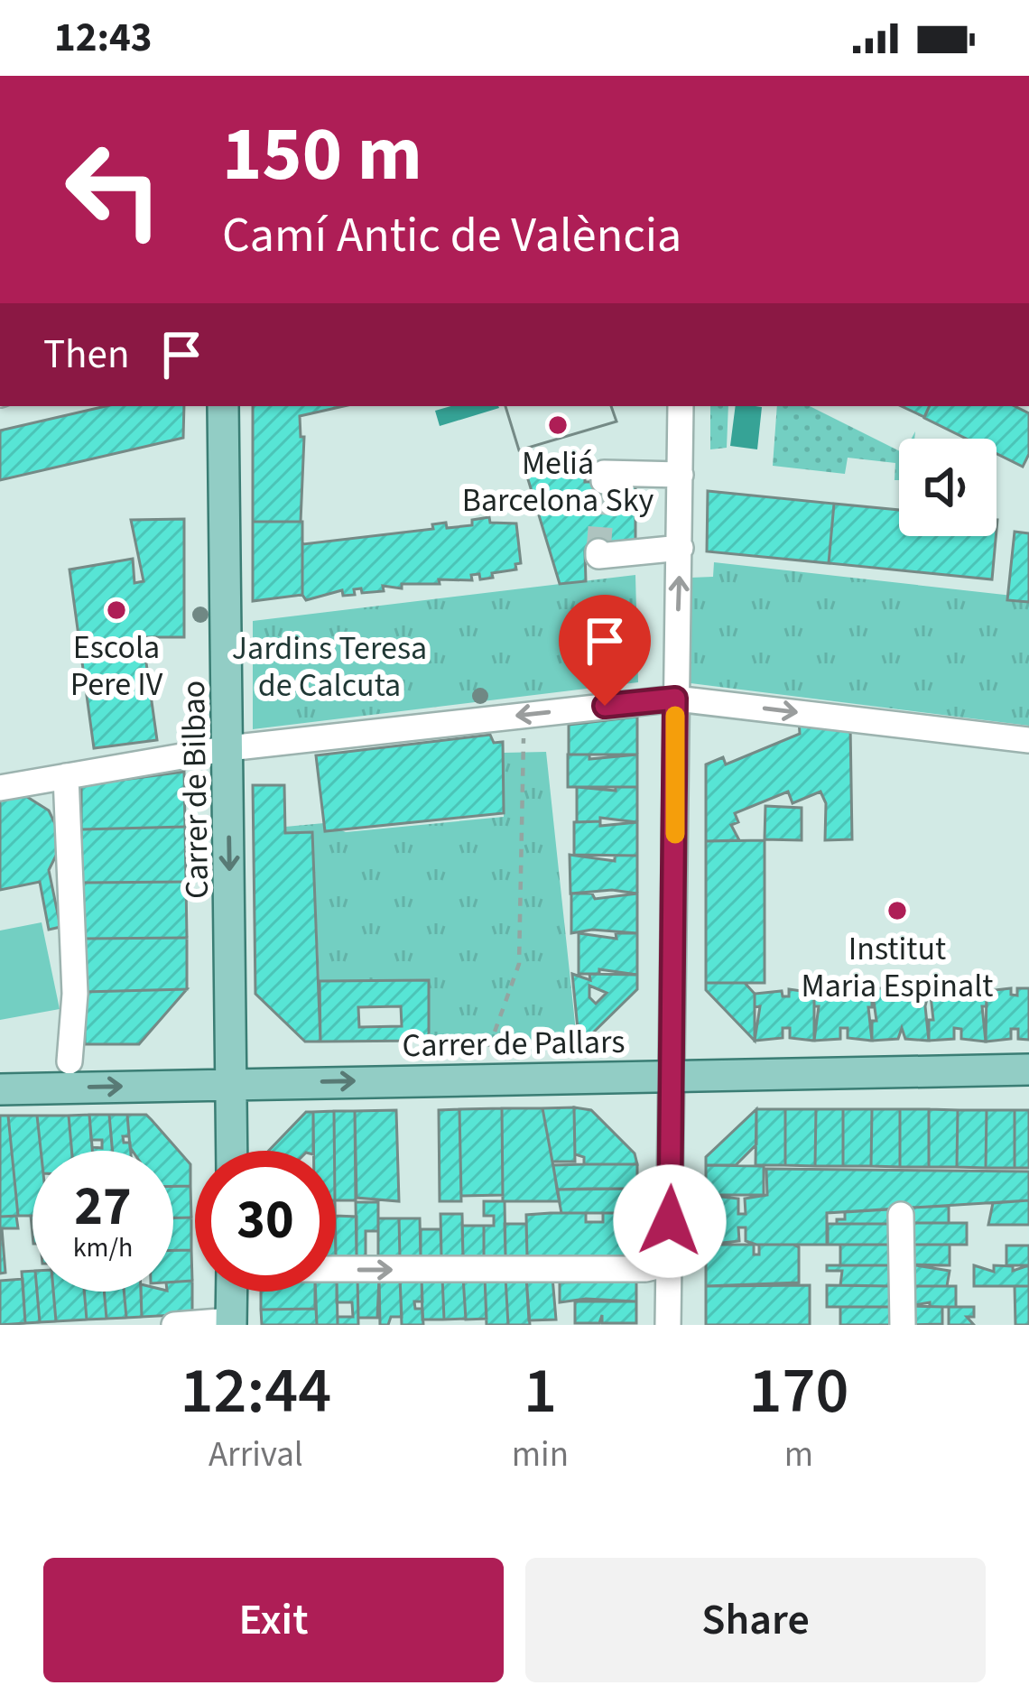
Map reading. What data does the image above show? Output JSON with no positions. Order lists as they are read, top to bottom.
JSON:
{
  "streets": {
    "main road": ["Carrer de Bilbao", "Carrer de Pallars"]
  },
  "crossings": [
    ["Carrer de Bilbao", "Carrer de Pallars"]
  ],
  "one_way": ["Carrer de Bilbao", "Carrer de Pallars"],
  "parks": ["Jardins Teresa de Calcuta"],
  "places": ["Meliá Barcelona Sky", "Escola Pere IV", "Institut Maria Espinalt"],
  "page": {
    "status": "12:43",
    "turn": ["150 m", "Camí Antic de València"],
    "then": "Then",
    "speed": "27 km/h",
    "limit": "30",
    "eta": [
      "12:44",
      "Arrival",
      "1",
      "min",
      "170",
      "m"
    ],
    "buttons": ["Exit", "Share"]
  }
}
